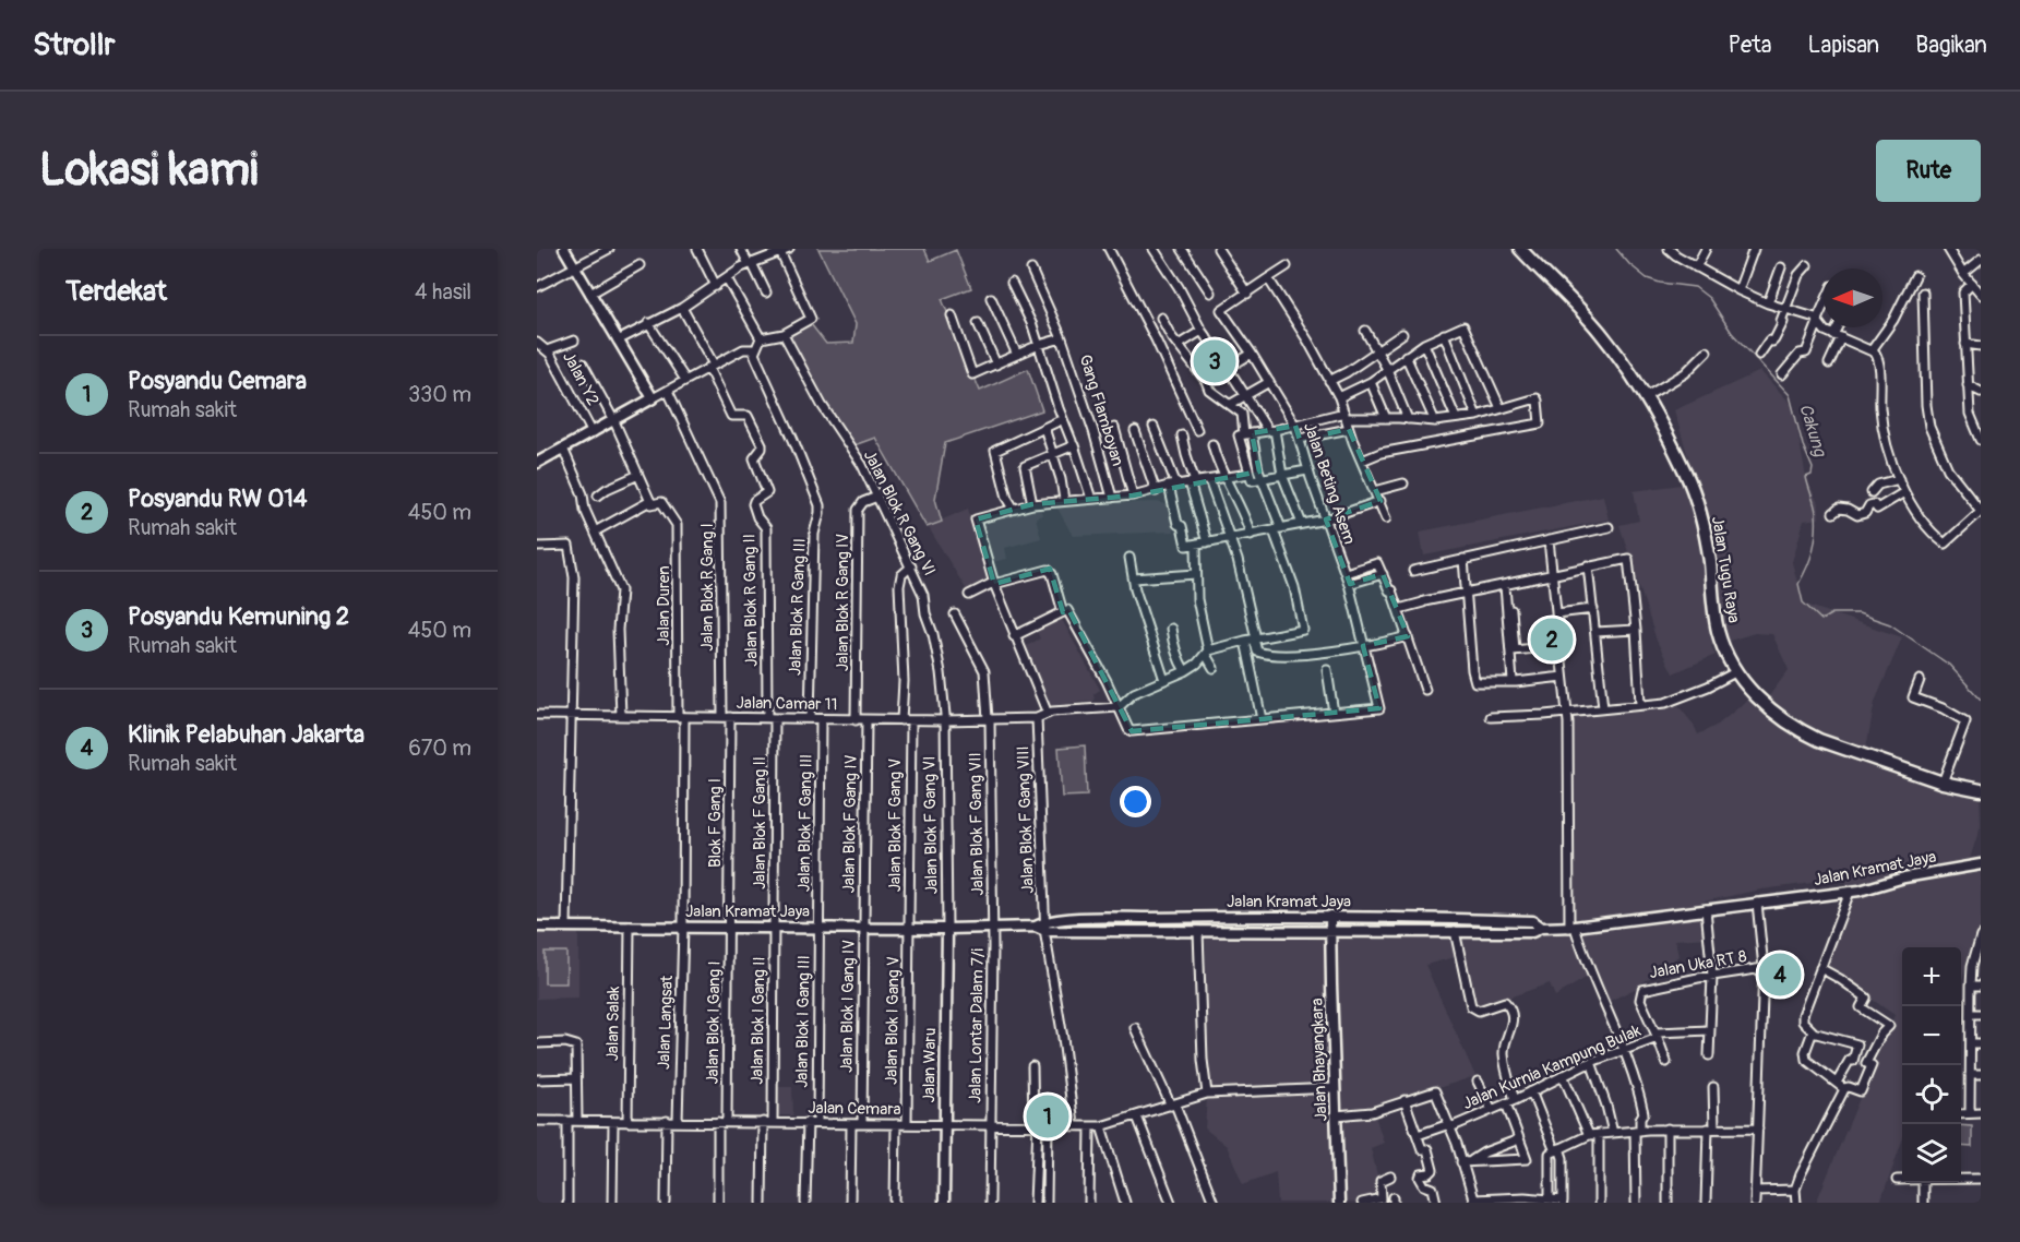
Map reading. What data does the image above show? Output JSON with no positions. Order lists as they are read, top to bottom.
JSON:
{
  "streets": {
    "main road": ["Jalan Tugu Raya"],
    "street": [
      "Jalan Y2",
      "Gang Flamboyan",
      "Jalan Beting Asem",
      "Jalan Blok R Gang VI",
      "Jalan Blok R Gang I",
      "Jalan Blok R Gang II",
      "Jalan Blok R Gang IV",
      "Jalan Duren",
      "Jalan Blok R Gang III",
      "Jalan Camar 11",
      "Jalan Blok F Gang VIII",
      "Blok F Gang I",
      "Jalan Blok F Gang II",
      "Jalan Blok F Gang III",
      "Jalan Blok F Gang IV",
      "Jalan Blok F Gang VII",
      "Jalan Blok F Gang V",
      "Jalan Blok F Gang VI",
      "Jalan Kramat Jaya",
      "Jalan Uka RT 8",
      "Jalan Blok I Gang IV",
      "Jalan Blok I Gang II",
      "Jalan Blok I Gang V",
      "Jalan Blok I Gang III",
      "Jalan Langsat",
      "Jalan Blok I Gang I",
      "Jalan Salak",
      "Jalan Lontar Dalam 7/i",
      "Jalan Bhayangkara",
      "Jalan Waru",
      "Jalan Kurnia Kampung Bulak",
      "Jalan Cemara"
    ]
  },
  "crossings": [
    ["Jalan Blok R Gang VI", "Jalan Blok R Gang IV"],
    ["Jalan Blok R Gang VI", "Jalan Camar 11"],
    ["Jalan Blok R Gang VI", "Jalan Blok F Gang VI"],
    ["Jalan Blok R Gang I", "Jalan Camar 11"],
    ["Jalan Blok R Gang I", "Blok F Gang I"],
    ["Jalan Blok R Gang II", "Jalan Camar 11"],
    ["Jalan Blok R Gang II", "Jalan Blok F Gang II"],
    ["Jalan Blok R Gang IV", "Jalan Camar 11"],
    ["Jalan Duren", "Jalan Camar 11"],
    ["Jalan Duren", "Jalan Kramat Jaya"],
    ["Jalan Duren", "Jalan Langsat"],
    ["Jalan Blok R Gang III", "Jalan Camar 11"],
    ["Jalan Camar 11", "Jalan Blok F Gang VIII"],
    ["Jalan Camar 11", "Blok F Gang I"],
    ["Jalan Camar 11", "Jalan Blok F Gang II"],
    ["Jalan Camar 11", "Jalan Blok F Gang III"],
    ["Jalan Camar 11", "Jalan Blok F Gang IV"],
    ["Jalan Camar 11", "Jalan Blok F Gang VII"],
    ["Jalan Camar 11", "Jalan Blok F Gang V"],
    ["Jalan Camar 11", "Jalan Blok F Gang VI"],
    ["Jalan Blok F Gang VIII", "Jalan Kramat Jaya"],
    ["Jalan Blok F Gang VIII", "Jalan Cemara"],
    ["Blok F Gang I", "Jalan Kramat Jaya"],
    ["Blok F Gang I", "Jalan Blok I Gang I"],
    ["Jalan Blok F Gang II", "Jalan Kramat Jaya"],
    ["Jalan Blok F Gang II", "Jalan Blok I Gang II"],
    ["Jalan Blok F Gang III", "Jalan Kramat Jaya"],
    ["Jalan Blok F Gang III", "Jalan Blok I Gang III"],
    ["Jalan Blok F Gang IV", "Jalan Kramat Jaya"],
    ["Jalan Blok F Gang IV", "Jalan Blok I Gang IV"],
    ["Jalan Blok F Gang VII", "Jalan Kramat Jaya"],
    ["Jalan Blok F Gang VII", "Jalan Lontar Dalam 7/i"],
    ["Jalan Blok F Gang V", "Jalan Kramat Jaya"],
    ["Jalan Blok F Gang V", "Jalan Blok I Gang V"],
    ["Jalan Blok F Gang VI", "Jalan Kramat Jaya"],
    ["Jalan Blok F Gang VI", "Jalan Waru"],
    ["Jalan Kramat Jaya", "Jalan Blok I Gang IV"],
    ["Jalan Kramat Jaya", "Jalan Blok I Gang II"],
    ["Jalan Kramat Jaya", "Jalan Blok I Gang V"],
    ["Jalan Kramat Jaya", "Jalan Blok I Gang III"],
    ["Jalan Kramat Jaya", "Jalan Langsat"],
    ["Jalan Kramat Jaya", "Jalan Blok I Gang I"],
    ["Jalan Kramat Jaya", "Jalan Salak"],
    ["Jalan Kramat Jaya", "Jalan Lontar Dalam 7/i"],
    ["Jalan Kramat Jaya", "Jalan Bhayangkara"],
    ["Jalan Kramat Jaya", "Jalan Waru"],
    ["Jalan Uka RT 8", "Jalan Kurnia Kampung Bulak"],
    ["Jalan Blok I Gang IV", "Jalan Cemara"],
    ["Jalan Blok I Gang II", "Jalan Cemara"],
    ["Jalan Blok I Gang V", "Jalan Cemara"],
    ["Jalan Blok I Gang III", "Jalan Cemara"],
    ["Jalan Langsat", "Jalan Cemara"],
    ["Jalan Blok I Gang I", "Jalan Cemara"],
    ["Jalan Salak", "Jalan Cemara"],
    ["Jalan Lontar Dalam 7/i", "Jalan Cemara"],
    ["Jalan Bhayangkara", "Jalan Cemara"],
    ["Jalan Waru", "Jalan Cemara"]
  ],
  "water": ["Cakung"],
  "north": "left",
  "page": {
    "header": "Strollr",
    "nav": ["Peta", "Lapisan", "Bagikan"],
    "buttons": "Rute",
    "title": "Lokasi kami",
    "heading": ["Terdekat", "4 hasil"],
    "list": [
      {
        "mark": "1",
        "name": "Posyandu Cemara",
        "note": "Rumah sakit",
        "value": "330 m"
      },
      {
        "mark": "2",
        "name": "Posyandu RW 014",
        "note": "Rumah sakit",
        "value": "450 m"
      },
      {
        "mark": "3",
        "name": "Posyandu Kemuning 2",
        "note": "Rumah sakit",
        "value": "450 m"
      },
      {
        "mark": "4",
        "name": "Klinik Pelabuhan Jakarta",
        "note": "Rumah sakit",
        "value": "670 m"
      }
    ],
    "pins": [
      "3",
      "2",
      "4",
      "1"
    ],
    "map_buttons": ["+", "−"]
  }
}
